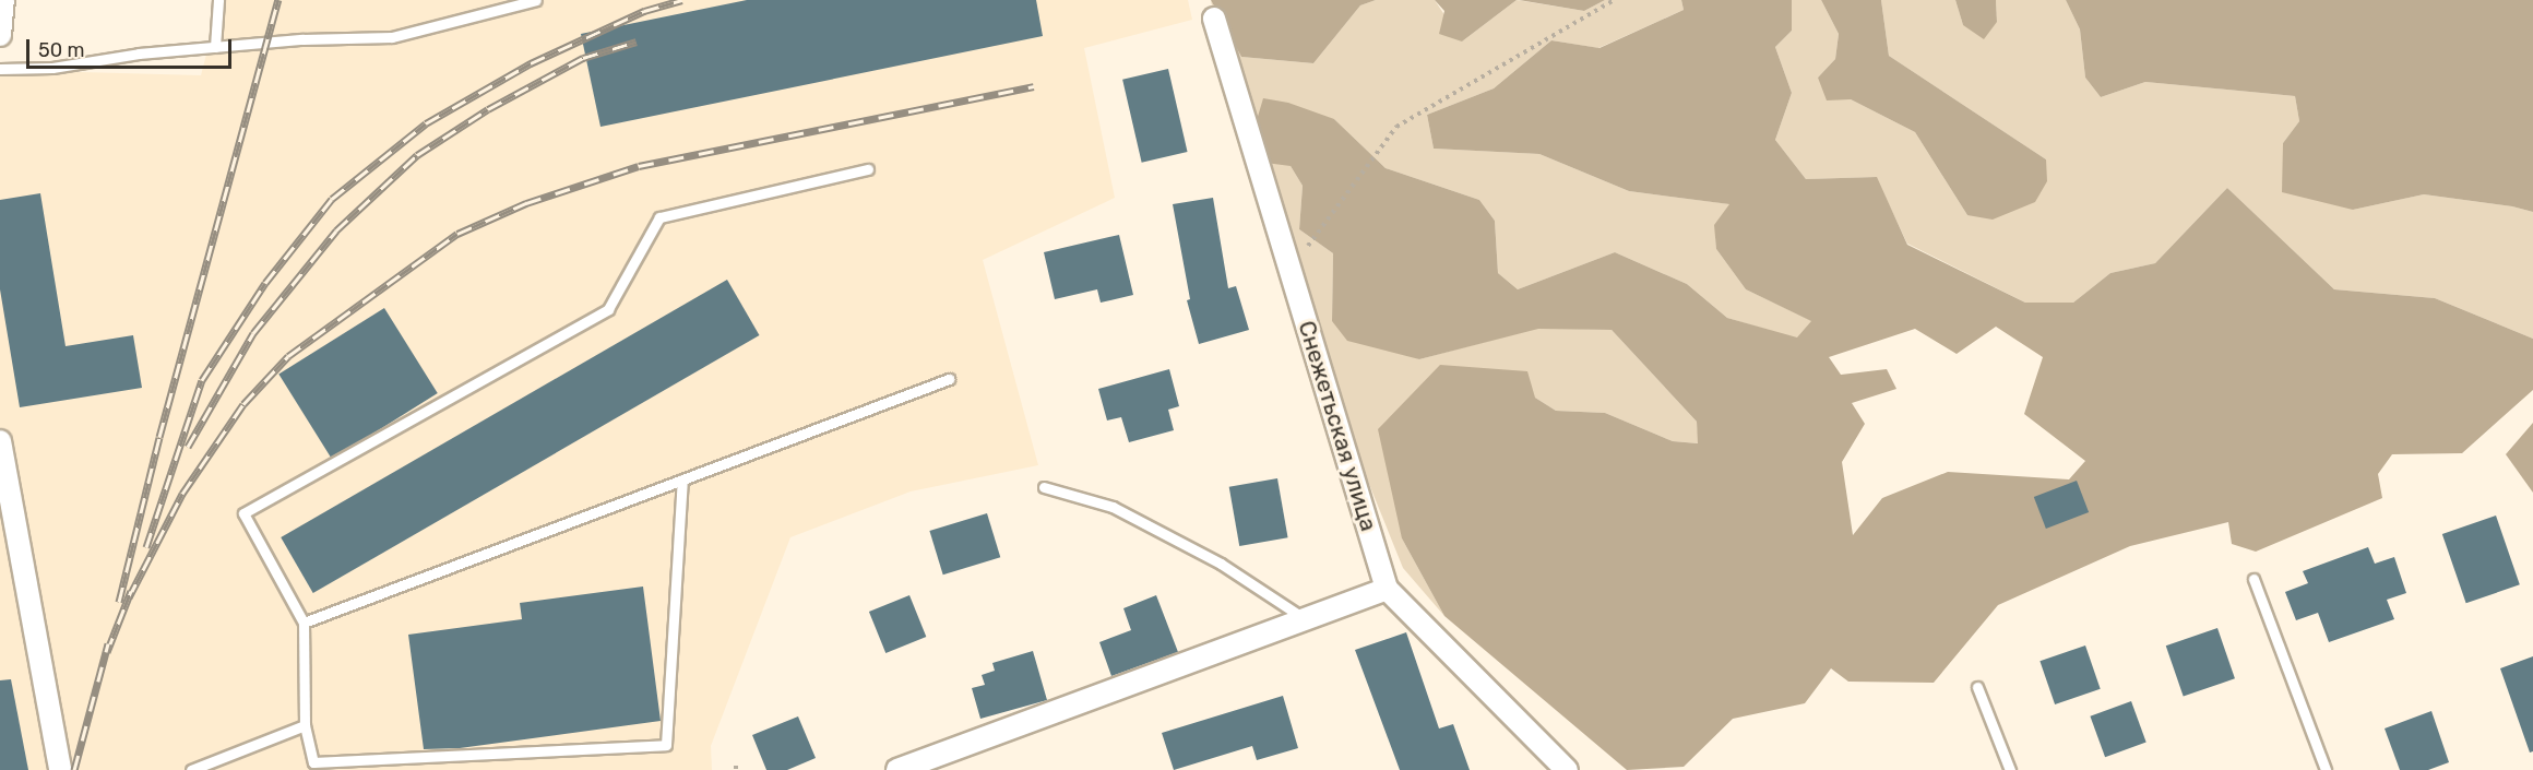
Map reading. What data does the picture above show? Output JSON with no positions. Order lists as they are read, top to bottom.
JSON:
{
  "streets": {
    "street": ["Снежетьская улица"]
  },
  "scale_bar": "50 m"
}
